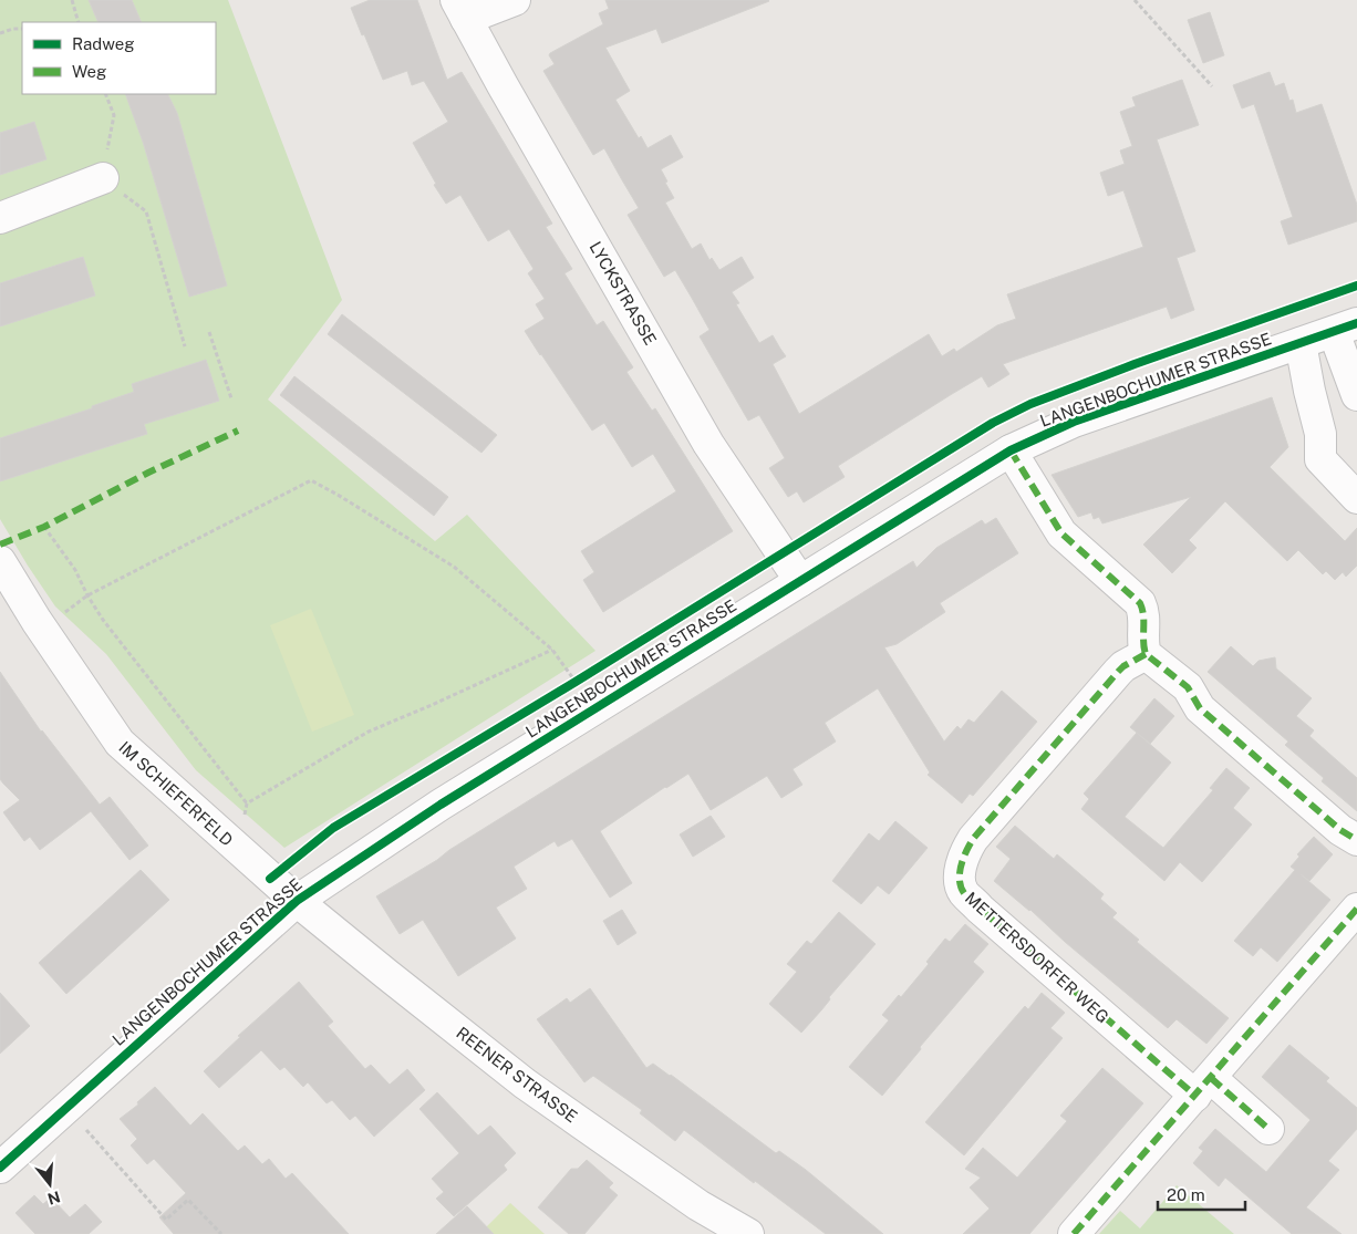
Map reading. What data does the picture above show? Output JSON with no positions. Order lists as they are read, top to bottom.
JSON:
{
  "streets": {
    "street": [
      "LYCKSTRASSE",
      "LANGENBOCHUMER STRASSE",
      "IM SCHIEFERFELD",
      "METTERSDORFER WEG",
      "REENER STRASSE"
    ]
  },
  "crossings": [
    ["LYCKSTRASSE", "LANGENBOCHUMER STRASSE"],
    ["LANGENBOCHUMER STRASSE", "IM SCHIEFERFELD"],
    ["LANGENBOCHUMER STRASSE", "REENER STRASSE"],
    ["IM SCHIEFERFELD", "REENER STRASSE"]
  ],
  "legend": ["Radweg", "Weg"],
  "scale_bar": "20 m",
  "north": "bottom"
}
